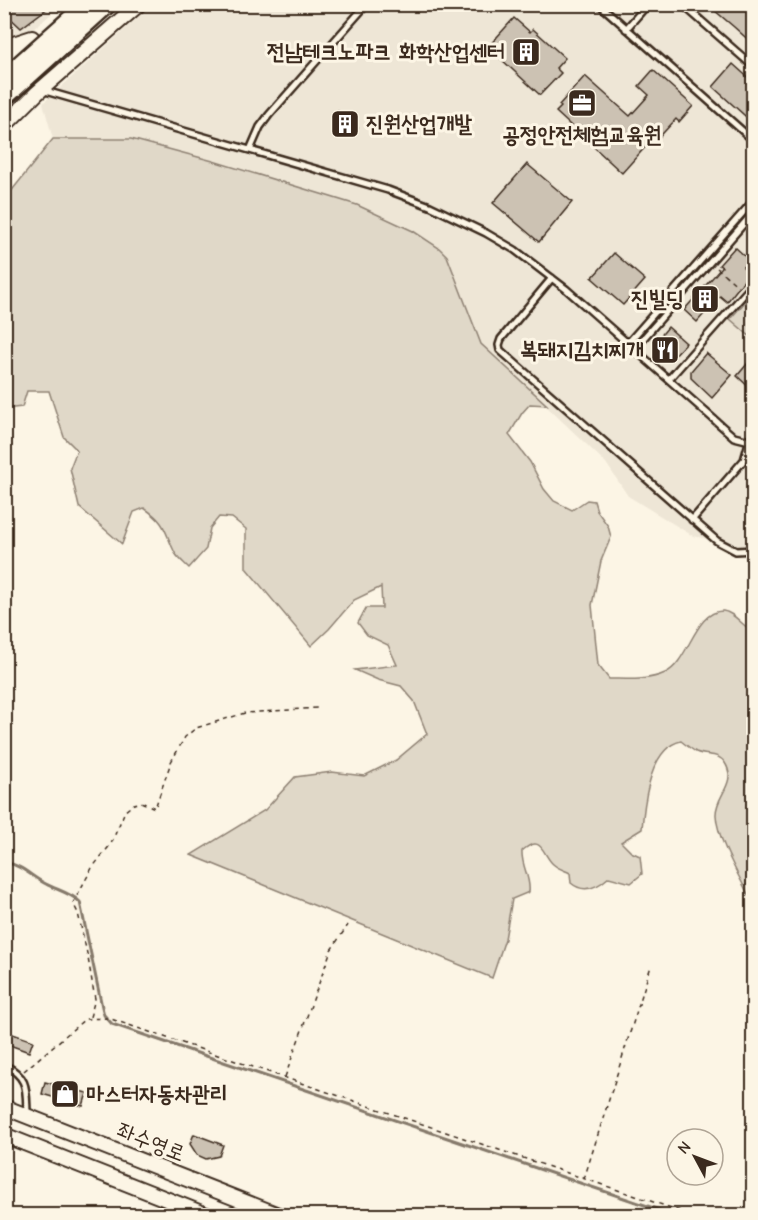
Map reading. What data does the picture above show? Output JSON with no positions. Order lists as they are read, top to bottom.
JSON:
{
  "streets": {
    "street": ["좌수영로"]
  },
  "places": {
    "building": ["전남테크노파크 화학산업센터", "진원산업개발", "진빌딩"],
    "office": ["공정안전체험교육원"],
    "restaurant": ["복돼지김치찌개"],
    "shop": ["마스터자동차관리"]
  },
  "north": "top left"
}
